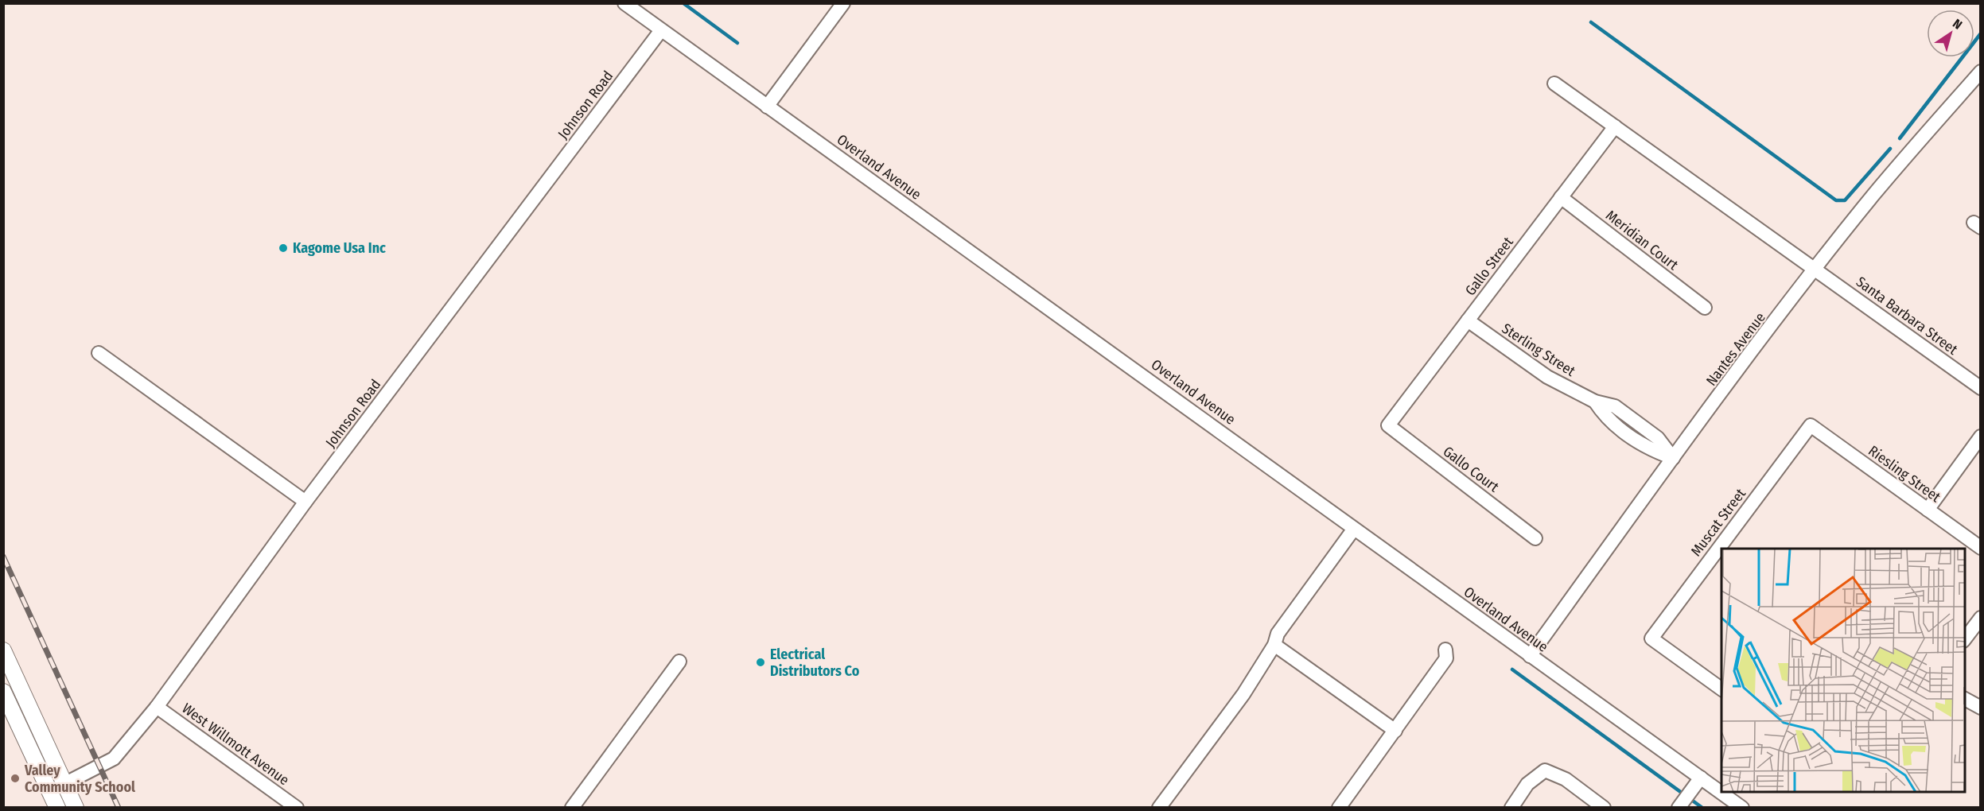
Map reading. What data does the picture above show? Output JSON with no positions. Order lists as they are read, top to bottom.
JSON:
{
  "streets": {
    "street": [
      "Johnson Road",
      "Overland Avenue",
      "Meridian Court",
      "Gallo Street",
      "Santa Barbara Street",
      "Nantes Avenue",
      "Sterling Street",
      "Gallo Court",
      "Riesling Street",
      "Muscat Street",
      "West Willmott Avenue"
    ]
  },
  "crossings": [
    ["Johnson Road", "Overland Avenue"],
    ["Johnson Road", "West Willmott Avenue"],
    ["Overland Avenue", "Nantes Avenue"],
    ["Meridian Court", "Gallo Street"],
    ["Gallo Street", "Santa Barbara Street"],
    ["Gallo Street", "Sterling Street"],
    ["Gallo Street", "Gallo Court"],
    ["Santa Barbara Street", "Nantes Avenue"],
    ["Nantes Avenue", "Sterling Street"],
    ["Riesling Street", "Muscat Street"]
  ],
  "places": ["Kagome Usa Inc", "Electrical Distributors Co", "Valley Community School"],
  "north": "top right"
}
